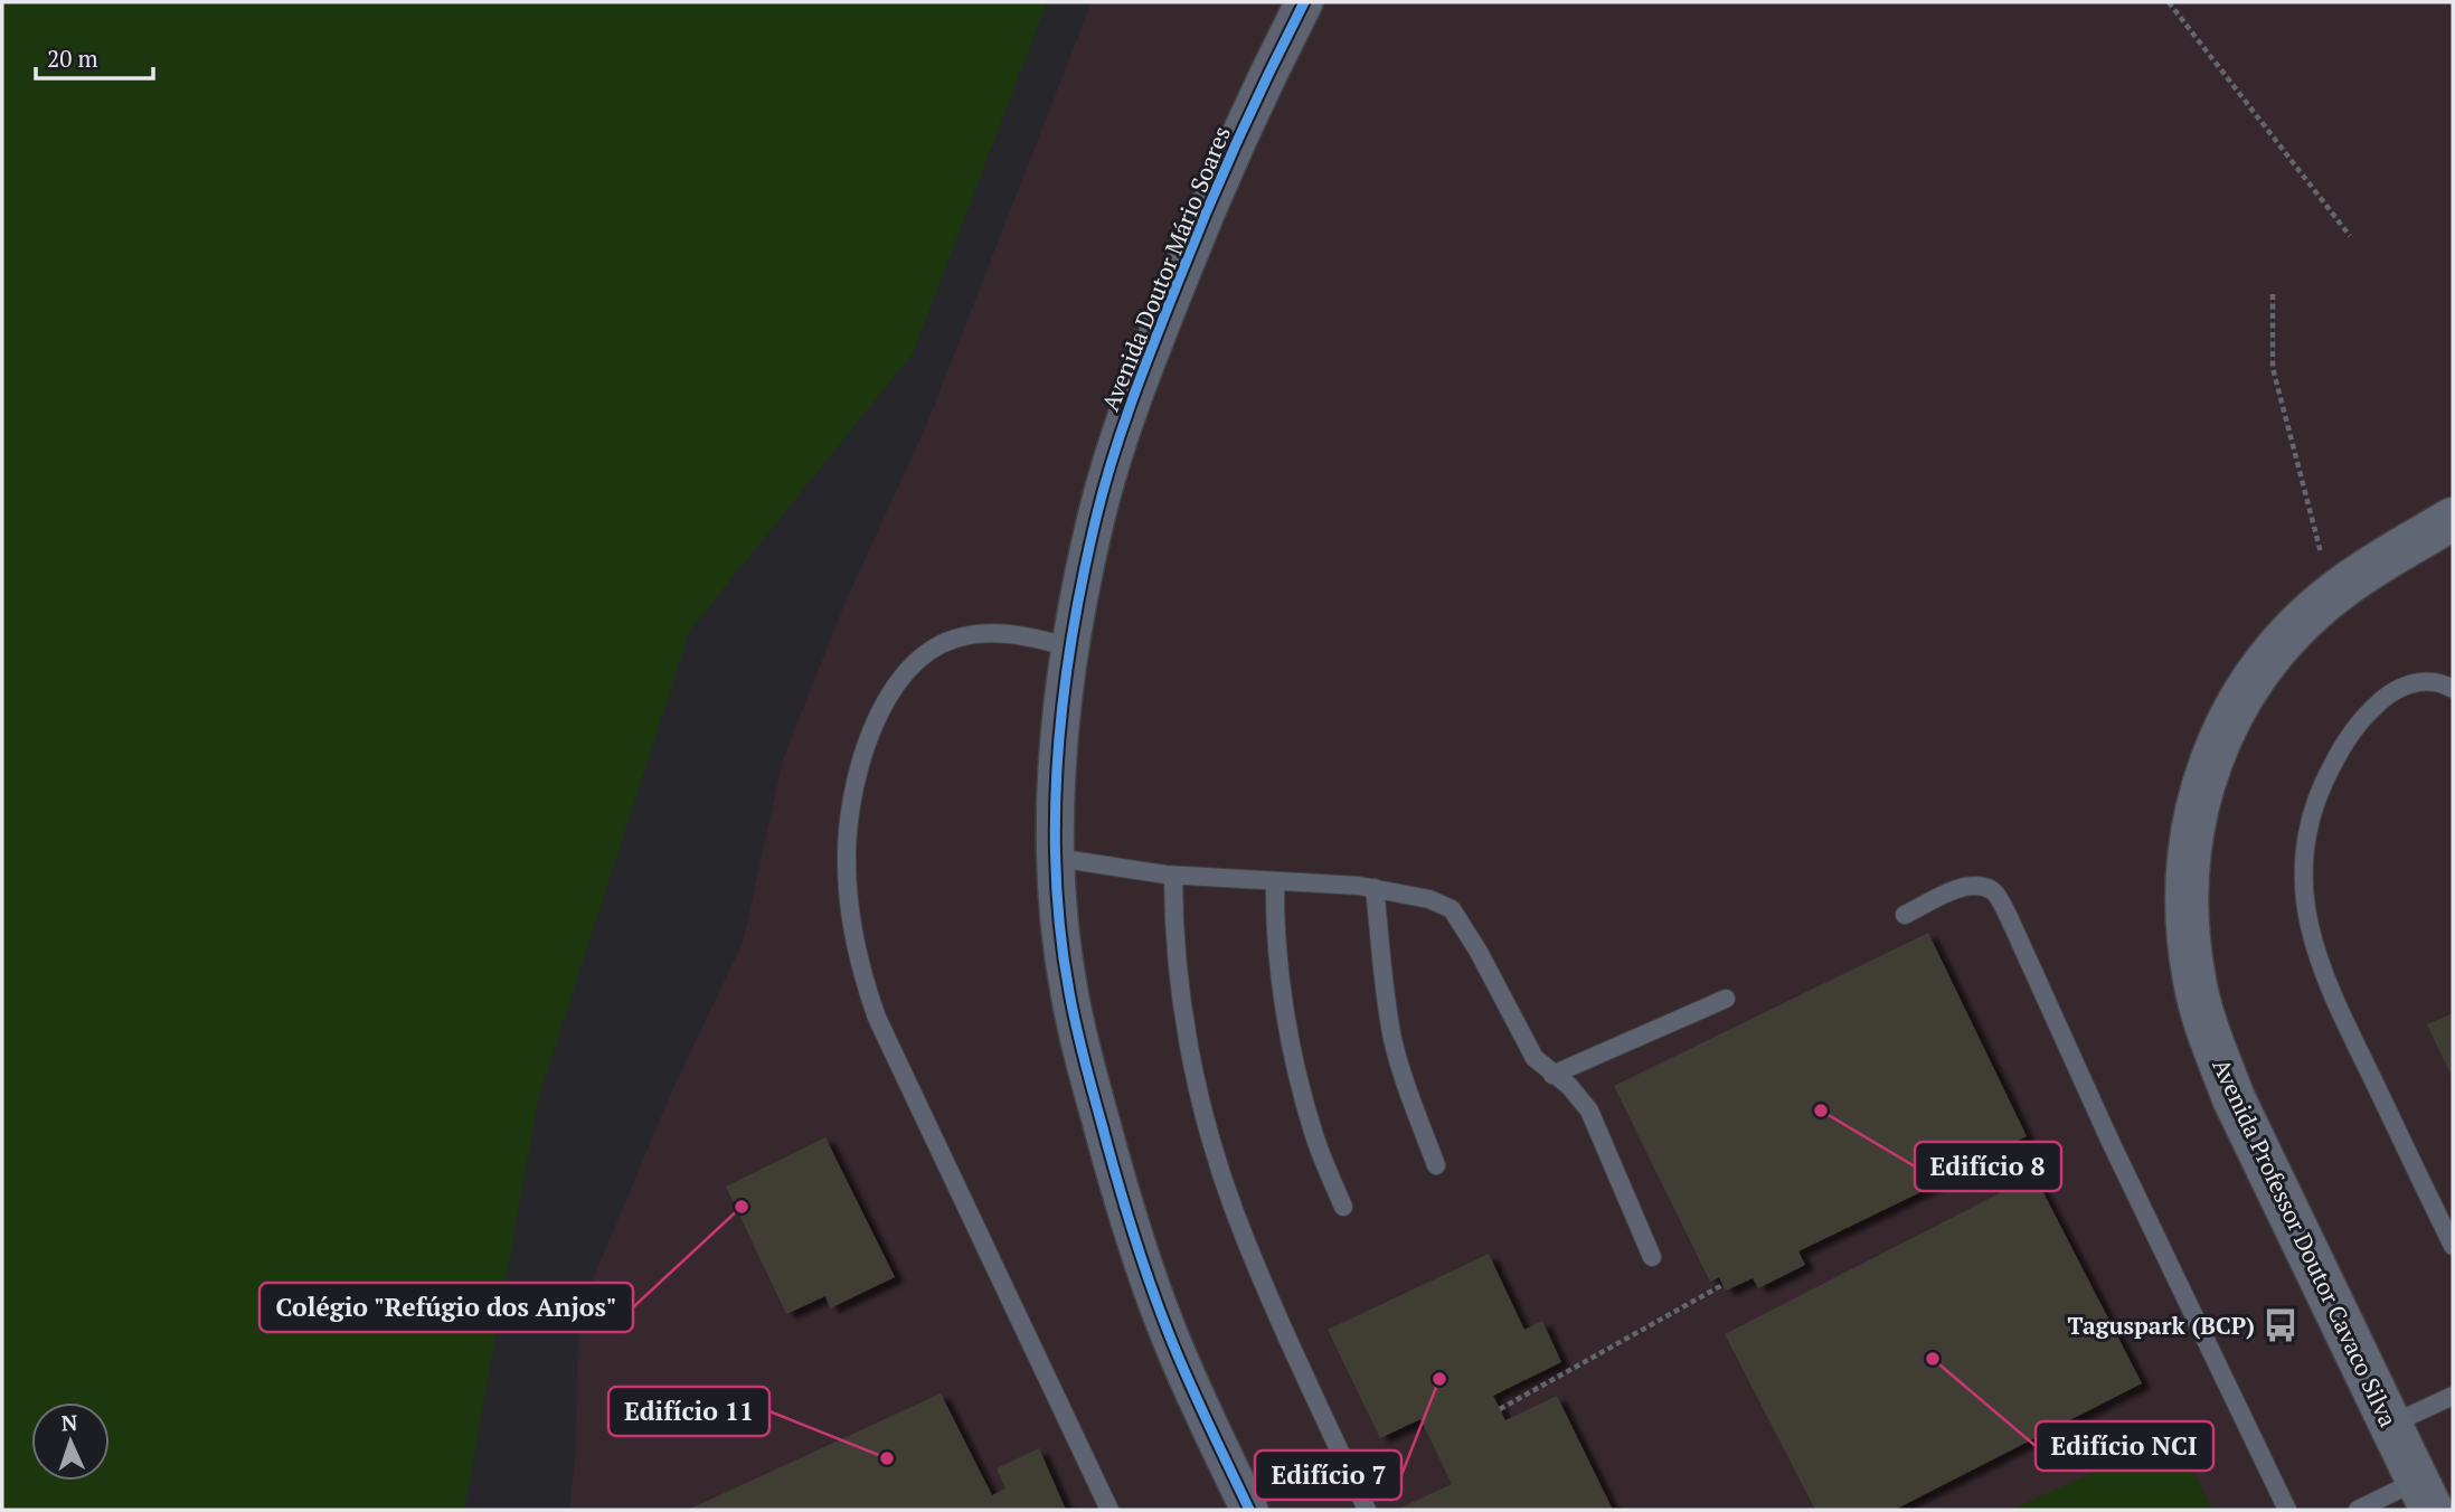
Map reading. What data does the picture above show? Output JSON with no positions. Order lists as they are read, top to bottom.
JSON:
{
  "streets": {
    "main road": ["Avenida Professor Doutor Cavaco Silva"],
    "street": ["Avenida Doutor Mário Soares"]
  },
  "places": {
    "other": [
      "Edifício 8",
      "Colégio \"Refúgio dos Anjos\"",
      "Edifício NCI",
      "Edifício 7",
      "Edifício 11"
    ],
    "bus stop": ["Taguspark (BCP)"]
  },
  "scale_bar": "20 m",
  "north": "top"
}
